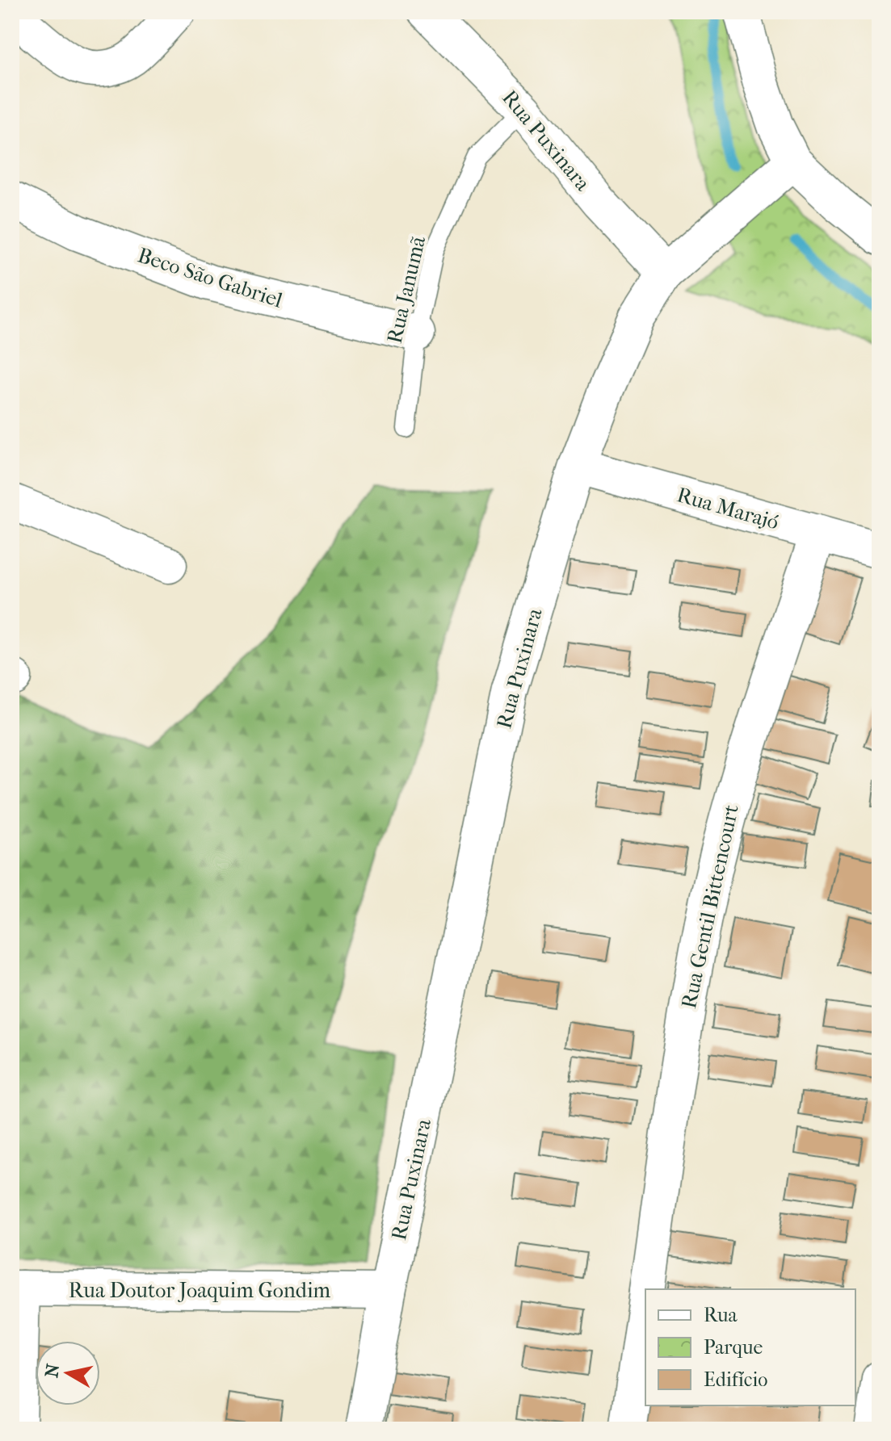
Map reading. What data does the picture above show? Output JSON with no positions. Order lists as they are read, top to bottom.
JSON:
{
  "streets": {
    "street": [
      "Rua Puxinara",
      "Beco São Gabriel",
      "Rua Marajó",
      "Rua Gentil Bittencourt",
      "Rua Doutor Joaquim Gondim"
    ],
    "lane": ["Rua Janumã"]
  },
  "crossings": [
    ["Rua Puxinara", "Rua Janumã"],
    ["Rua Puxinara", "Rua Marajó"],
    ["Rua Puxinara", "Rua Doutor Joaquim Gondim"],
    ["Beco São Gabriel", "Rua Janumã"],
    ["Rua Marajó", "Rua Gentil Bittencourt"]
  ],
  "legend": ["Rua", "Parque", "Edifício"],
  "north": "left"
}
